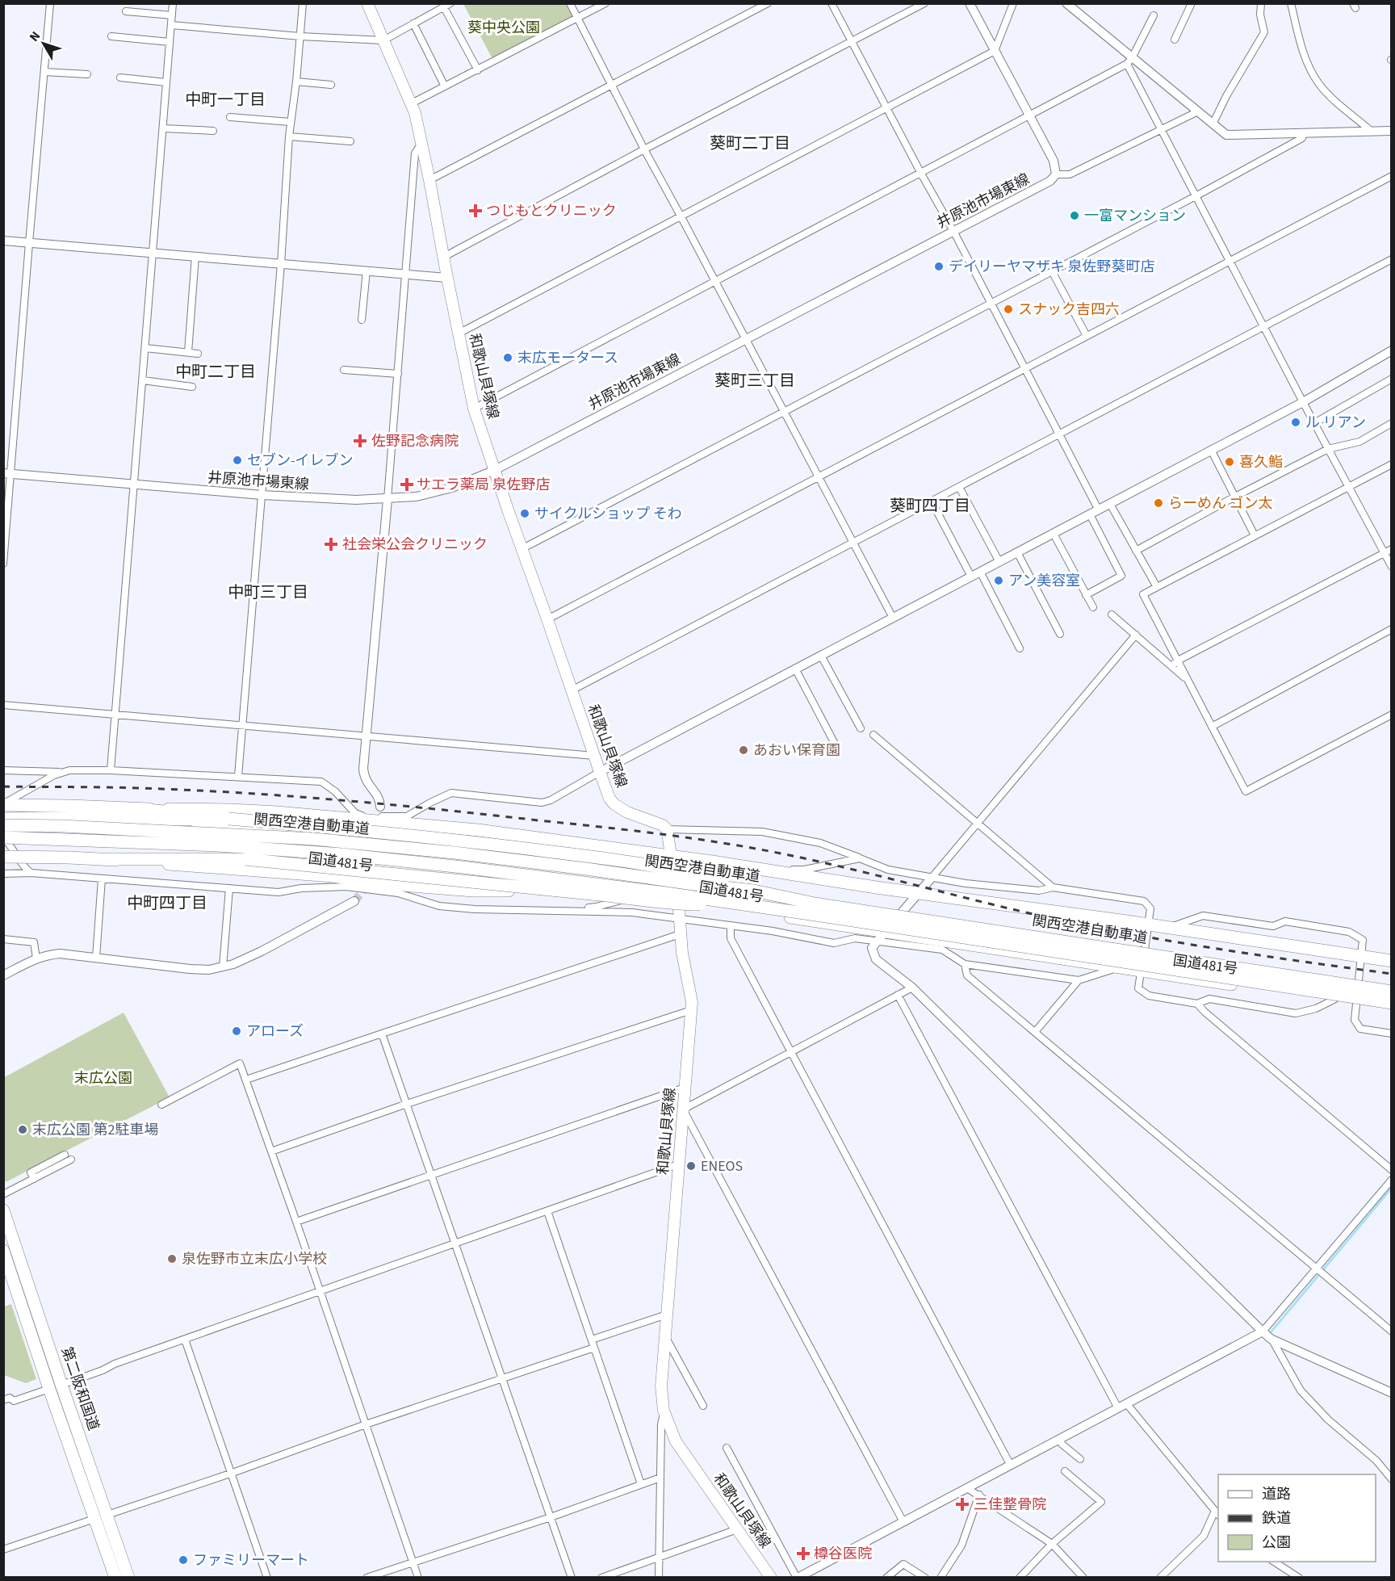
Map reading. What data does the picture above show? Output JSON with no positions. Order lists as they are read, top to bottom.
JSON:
{
  "streets": {
    "highway": ["関西空港自動車道", "国道481号", "第二阪和国道"],
    "main road": ["和歌山貝塚線"],
    "street": ["井原池市場東線"]
  },
  "crossings": [
    ["井原池市場東線", "和歌山貝塚線"],
    ["和歌山貝塚線", "国道481号"]
  ],
  "districts": [
    "中町一丁目",
    "葵町二丁目",
    "中町二丁目",
    "葵町三丁目",
    "葵町四丁目",
    "中町三丁目",
    "中町四丁目"
  ],
  "parks": ["葵中央公園", "末広公園"],
  "places": {
    "health": [
      "つじもとクリニック",
      "佐野記念病院",
      "サエラ薬局 泉佐野店",
      "社会栄公会クリニック",
      "三佳整骨院",
      "樽谷医院"
    ],
    "other": [
      "一富マンション",
      "デイリーヤマザキ 泉佐野葵町店",
      "スナック吉四六",
      "末広モータース",
      "ル リアン",
      "セブン-イレブン",
      "喜久鮨",
      "らーめん ゴン太",
      "サイクルショップ そわ",
      "アン美容室",
      "あおい保育園",
      "アローズ",
      "末広公園 第2駐車場",
      "ENEOS",
      "泉佐野市立末広小学校",
      "ファミリーマート"
    ]
  },
  "legend": ["道路", "鉄道", "公園"],
  "north": "top left"
}
